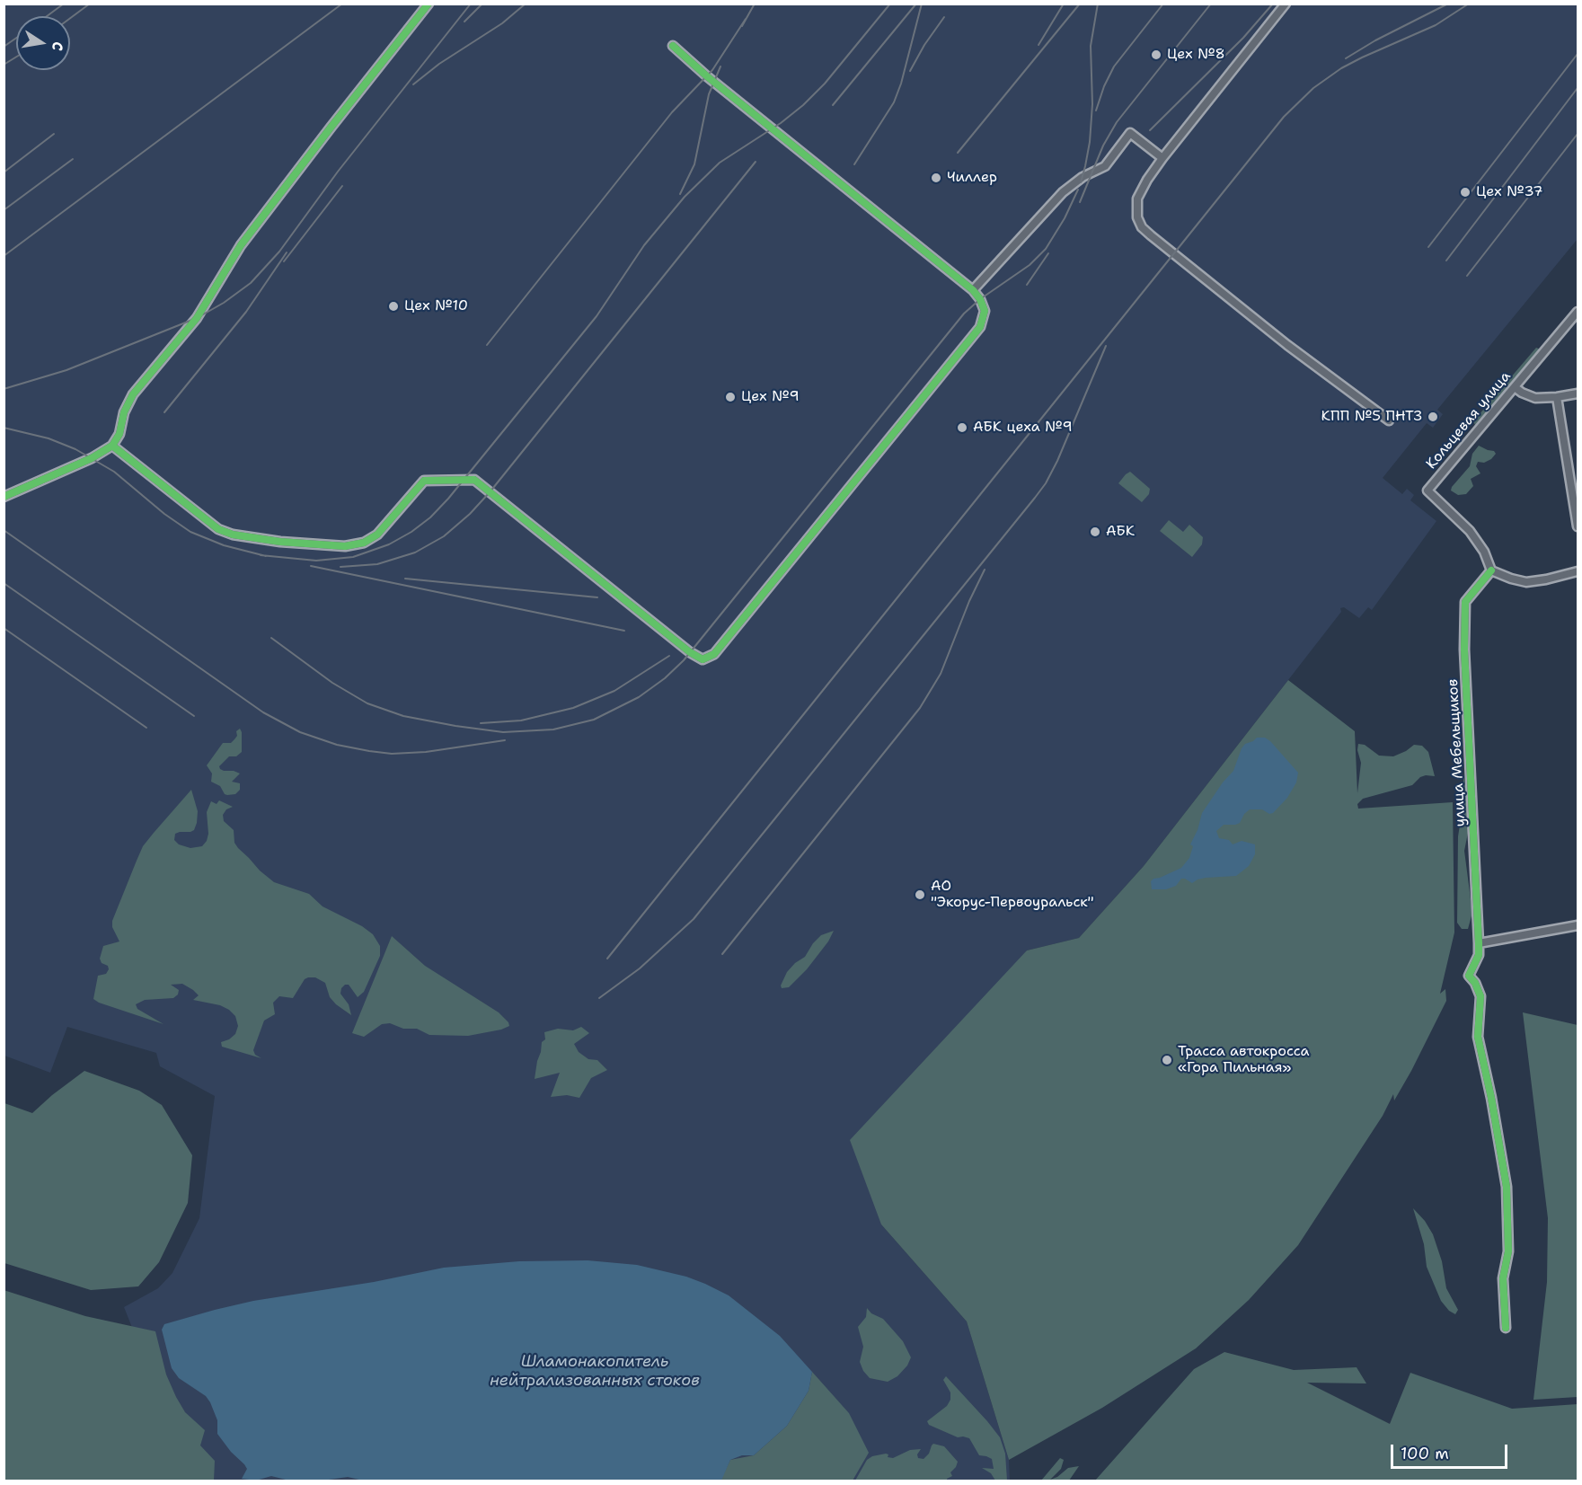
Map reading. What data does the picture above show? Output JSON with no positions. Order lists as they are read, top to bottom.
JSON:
{
  "streets": {
    "street": ["Кольцевая улица", "улица Мебельщиков"]
  },
  "crossings": [
    ["Кольцевая улица", "улица Мебельщиков"]
  ],
  "water": ["Шламонакопитель нейтрализованных стоков"],
  "places": [
    "Цех №8",
    "Чиллер",
    "Цех №37",
    "Цех №10",
    "Цех №9",
    "КПП №5 ПНТЗ",
    "АБК цеха №9",
    "АБК",
    "АО \"Экорус-Первоуральск\"",
    "Трасса автокросса «Гора Пильная»"
  ],
  "scale_bar": "100 m",
  "north": "right"
}
